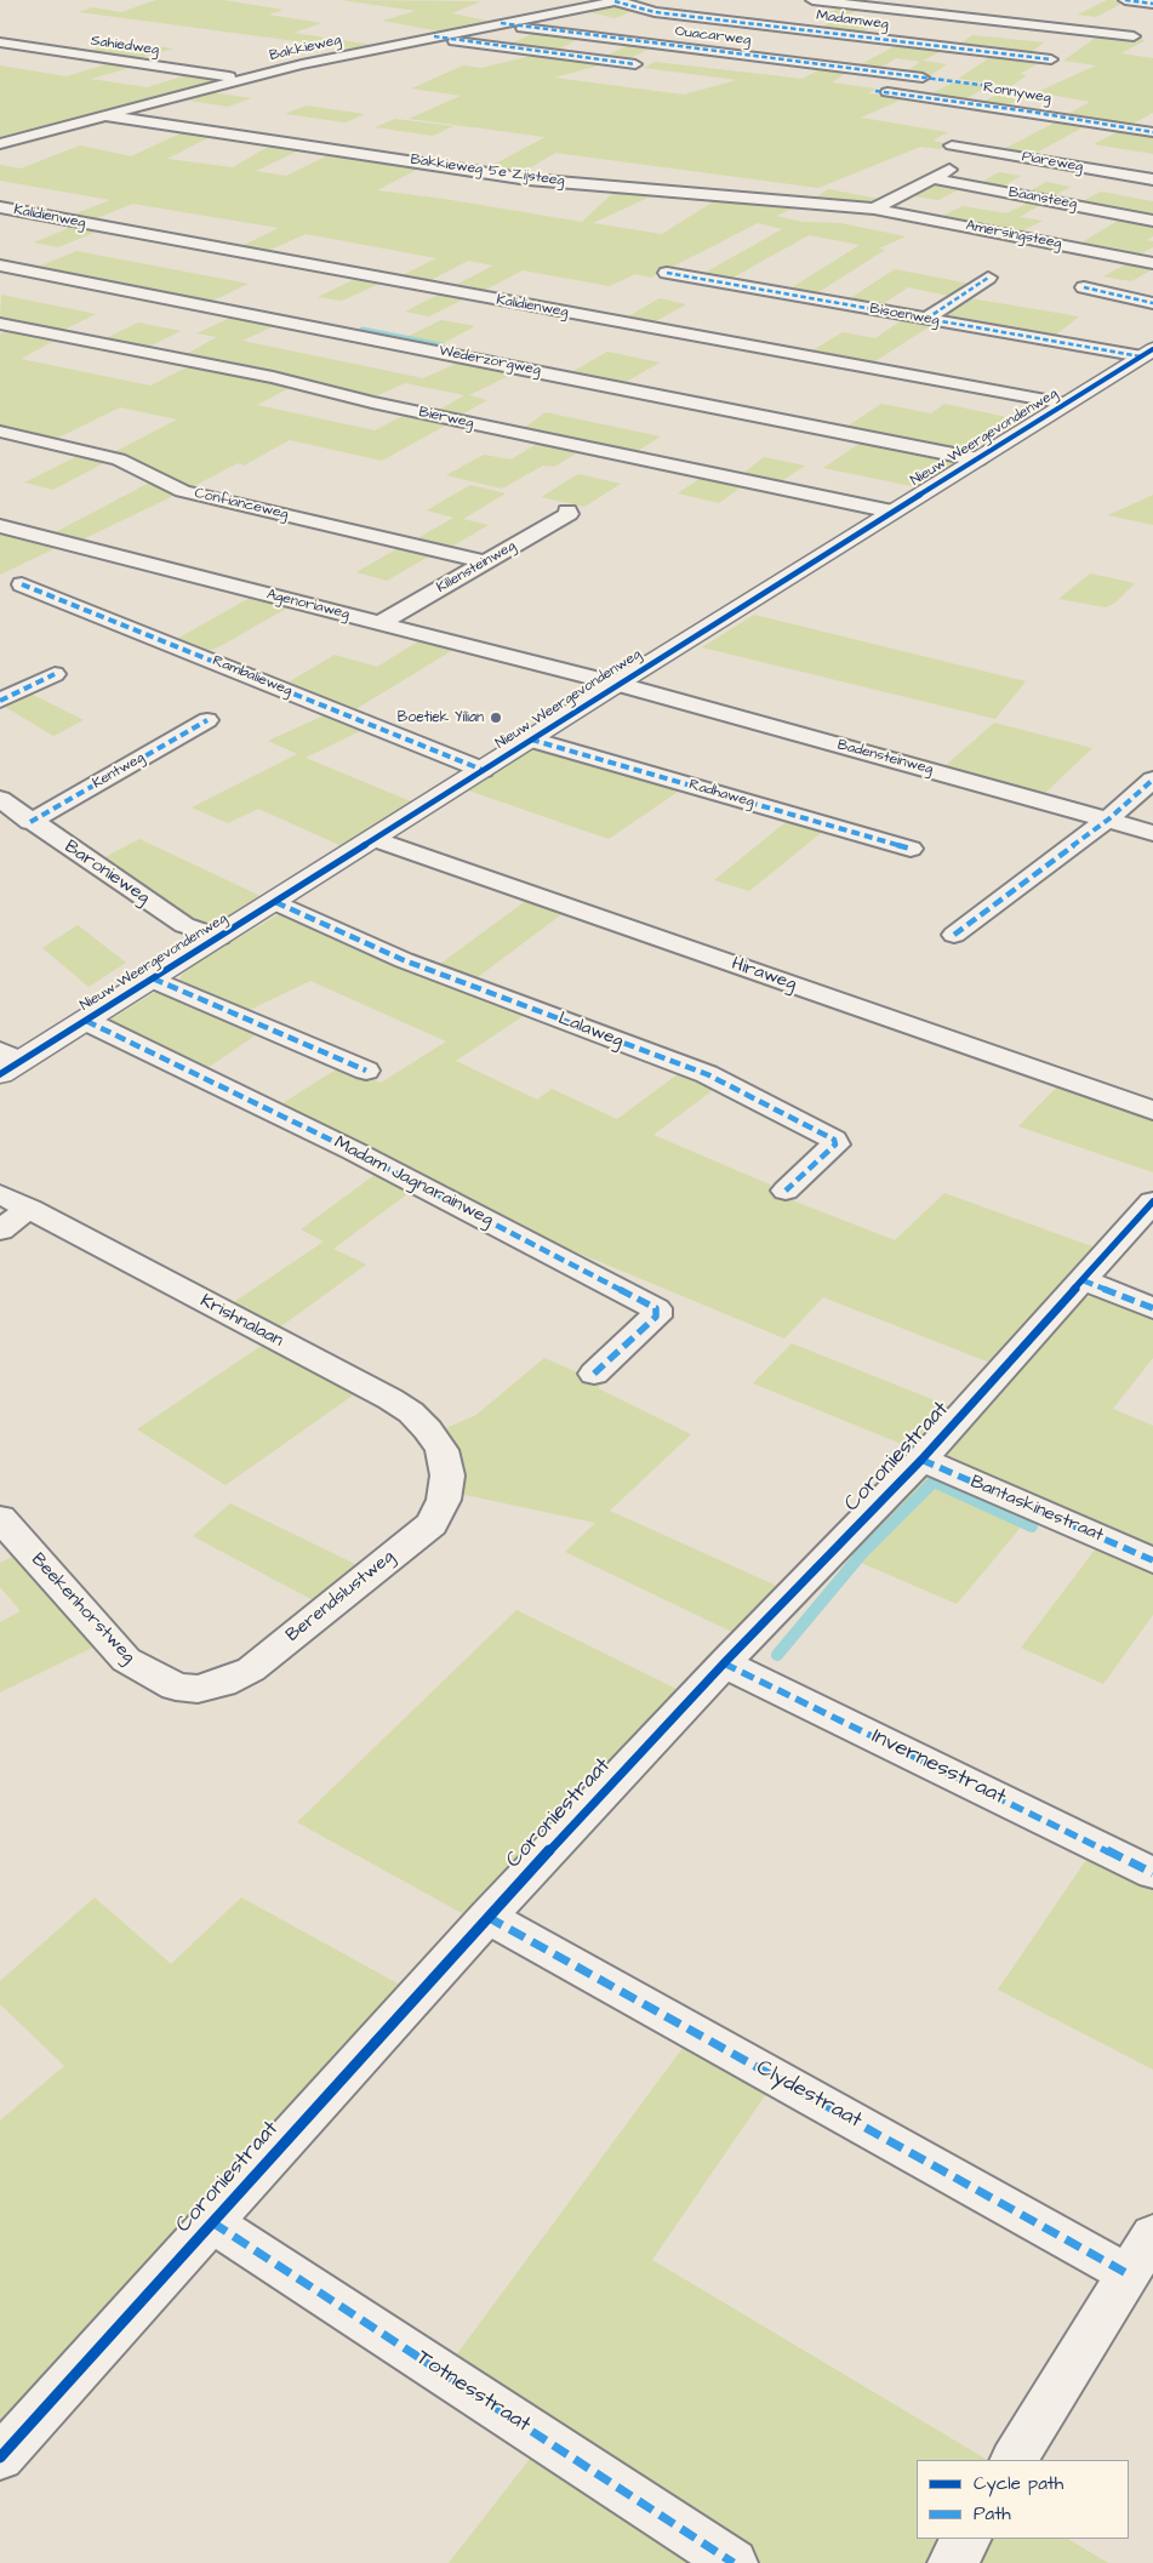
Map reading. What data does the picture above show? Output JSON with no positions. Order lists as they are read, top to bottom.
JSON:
{
  "streets": {
    "street": [
      "Madamweg",
      "Ouacarweg",
      "Sahiedweg",
      "Bakkieweg",
      "Ronnyweg",
      "Piareweg",
      "Bakkieweg 5e Zijsteeg",
      "Baansteeg",
      "Kalidienweg",
      "Amersingsteeg",
      "Bisoenweg",
      "Wederzorgweg",
      "Bierweg",
      "Nieuw Weergevondenweg",
      "Confianceweg",
      "Killensteinweg",
      "Agenoriaweg",
      "Rambalieweg",
      "Badensteinweg",
      "Kentweg",
      "Radhaweg",
      "Baronieweg",
      "Hiraweg",
      "Lalaweg",
      "Madam Jagnarainweg",
      "Krishnalaan",
      "Coroniestraat",
      "Bantaskinestraat",
      "Berendslustweg",
      "Beekenhorstweg",
      "Invernesstraat",
      "Clydestraat",
      "Totnesstraat"
    ]
  },
  "crossings": [
    ["Madamweg", "Bakkieweg"],
    ["Ouacarweg", "Bakkieweg"],
    ["Sahiedweg", "Bakkieweg"],
    ["Bakkieweg", "Bakkieweg 5e Zijsteeg"],
    ["Bakkieweg 5e Zijsteeg", "Amersingsteeg"],
    ["Kalidienweg", "Nieuw Weergevondenweg"],
    ["Bisoenweg", "Nieuw Weergevondenweg"],
    ["Wederzorgweg", "Nieuw Weergevondenweg"],
    ["Bierweg", "Nieuw Weergevondenweg"],
    ["Nieuw Weergevondenweg", "Agenoriaweg"],
    ["Nieuw Weergevondenweg", "Rambalieweg"],
    ["Nieuw Weergevondenweg", "Badensteinweg"],
    ["Nieuw Weergevondenweg", "Radhaweg"],
    ["Nieuw Weergevondenweg", "Baronieweg"],
    ["Nieuw Weergevondenweg", "Hiraweg"],
    ["Nieuw Weergevondenweg", "Lalaweg"],
    ["Nieuw Weergevondenweg", "Madam Jagnarainweg"],
    ["Confianceweg", "Killensteinweg"],
    ["Killensteinweg", "Agenoriaweg"],
    ["Agenoriaweg", "Badensteinweg"],
    ["Kentweg", "Baronieweg"],
    ["Krishnalaan", "Berendslustweg"],
    ["Coroniestraat", "Bantaskinestraat"],
    ["Coroniestraat", "Invernesstraat"],
    ["Coroniestraat", "Clydestraat"],
    ["Coroniestraat", "Totnesstraat"],
    ["Berendslustweg", "Beekenhorstweg"]
  ],
  "places": ["Boetiek Yilian"],
  "legend": ["Cycle path", "Path"]
}
